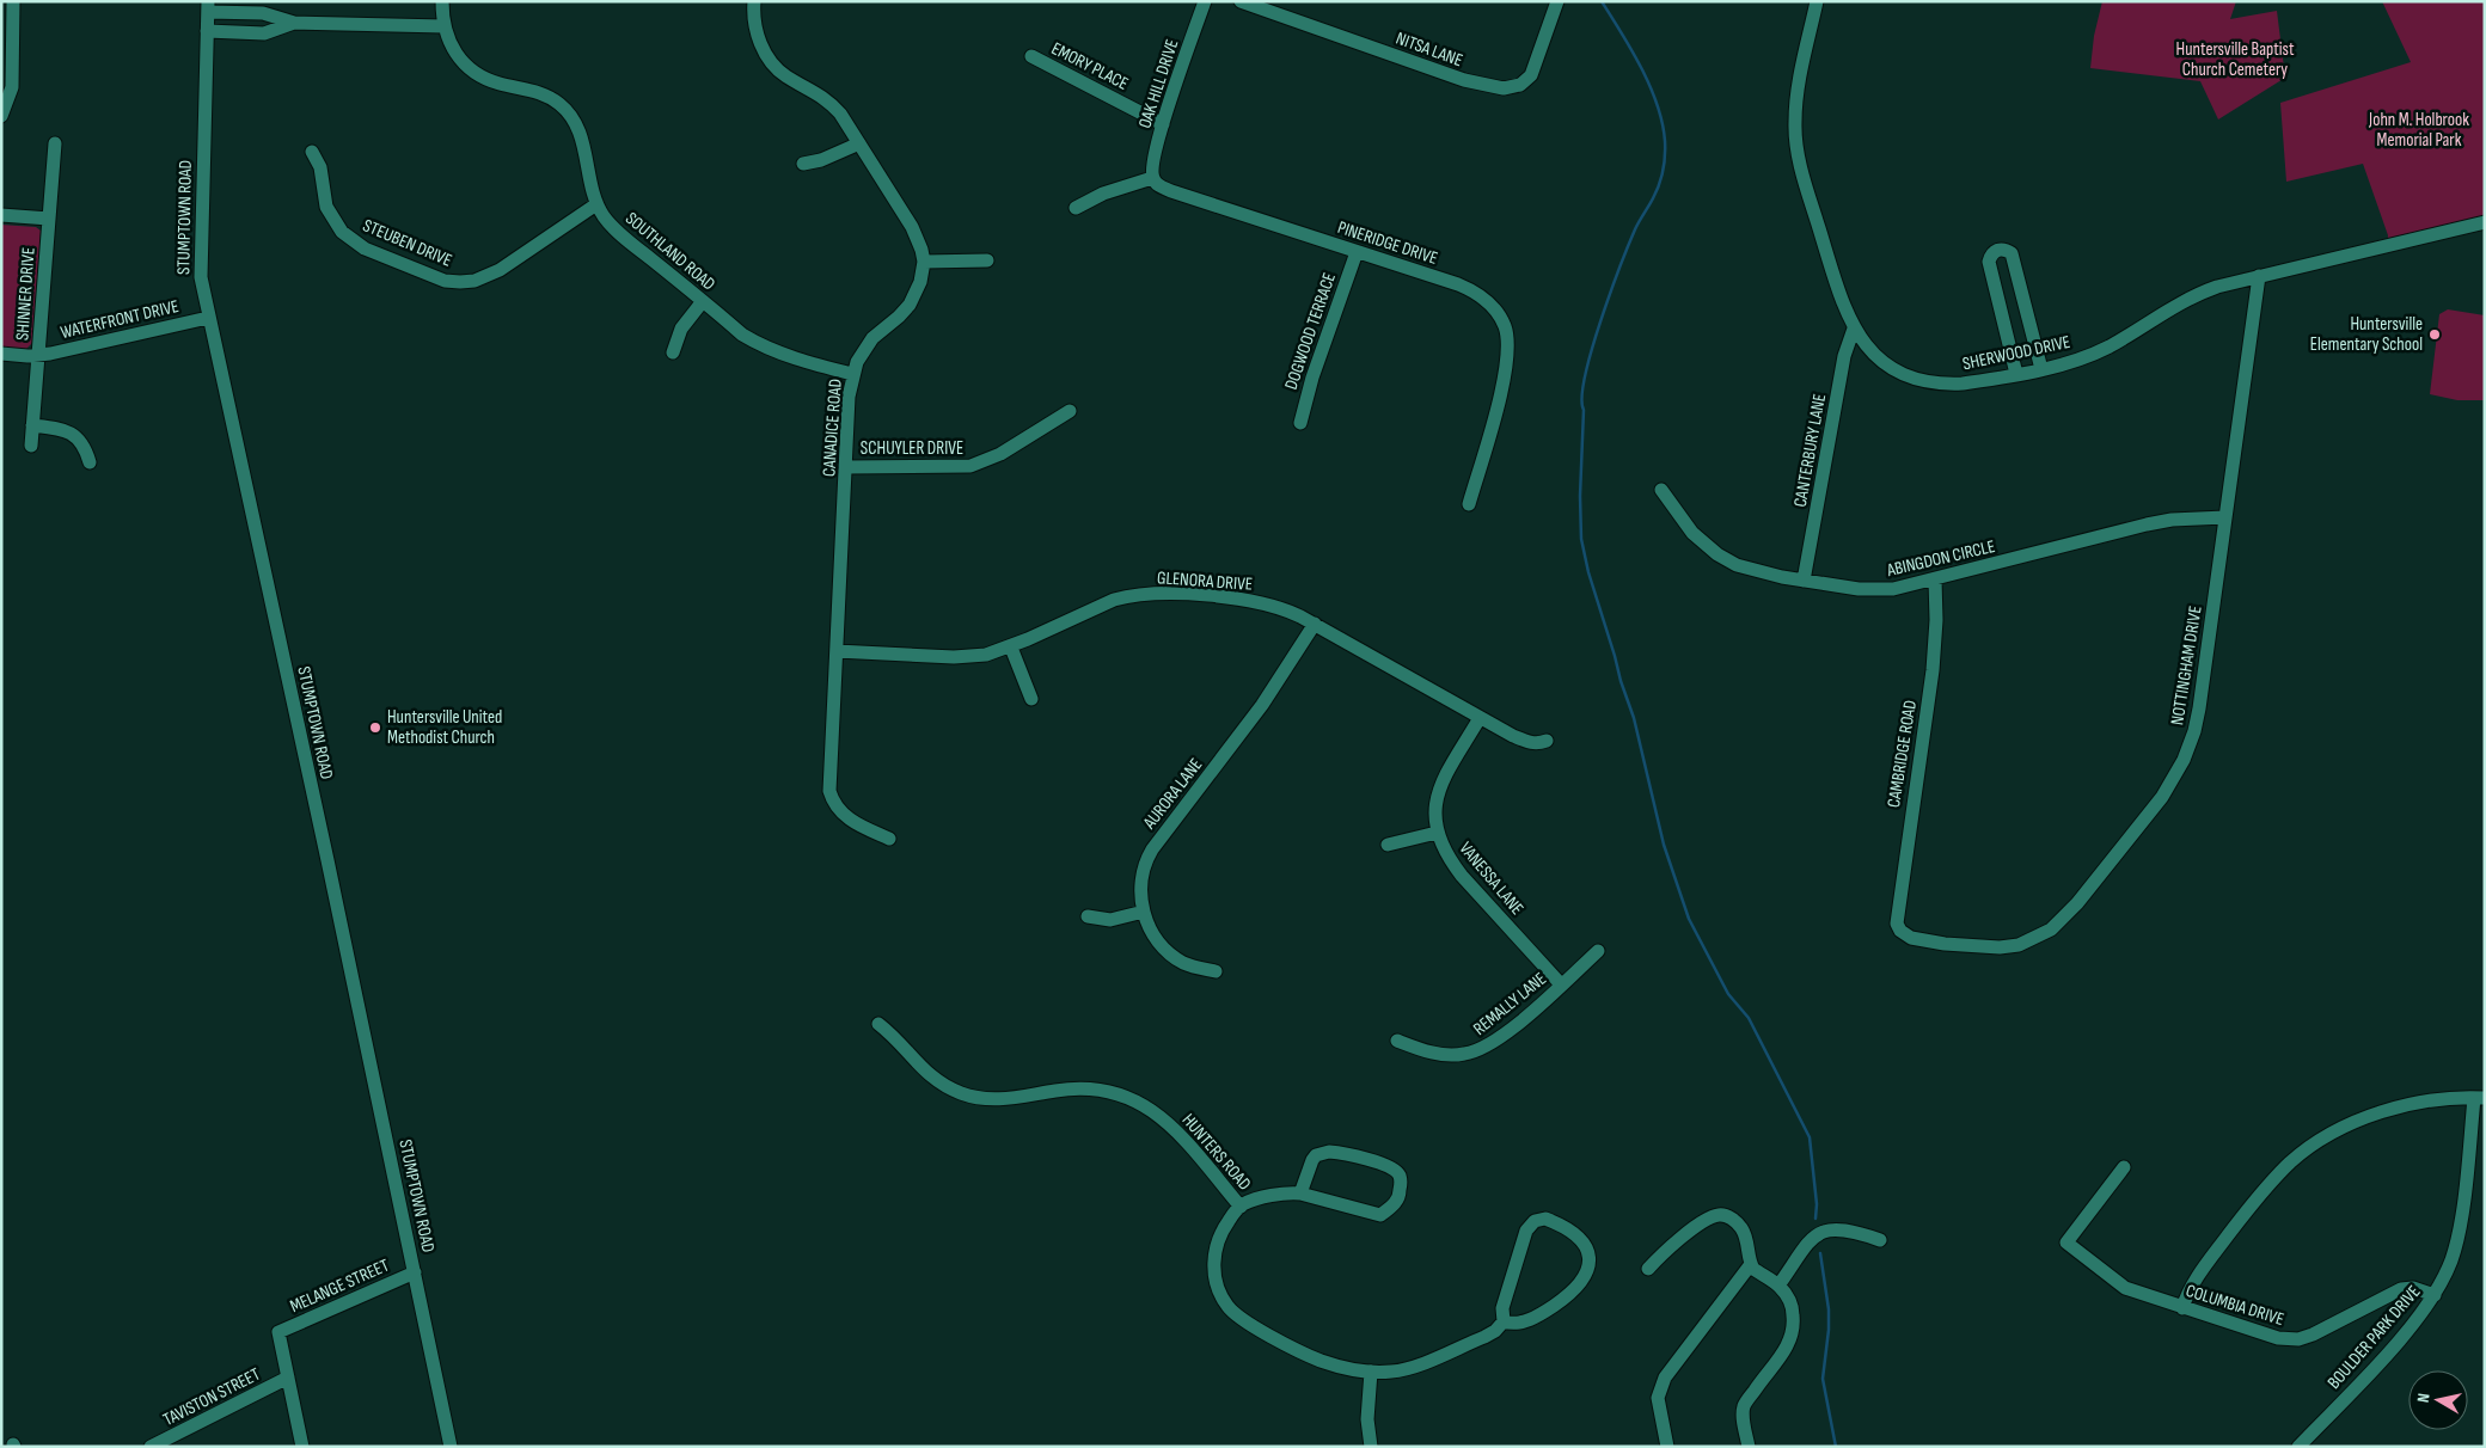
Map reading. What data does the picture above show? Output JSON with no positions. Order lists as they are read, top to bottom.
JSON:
{
  "streets": {
    "street": [
      "NITSA LANE",
      "EMORY PLACE",
      "OAK HILL DRIVE",
      "STUMPTOWN ROAD",
      "STEUBEN DRIVE",
      "PINERIDGE DRIVE",
      "SOUTHLAND ROAD",
      "SHINNER DRIVE",
      "WATERFRONT DRIVE",
      "DOGWOOD TERRACE",
      "SHERWOOD DRIVE",
      "CANADICE ROAD",
      "SCHUYLER DRIVE",
      "CANTERBURY LANE",
      "ABINGDON CIRCLE",
      "GLENORA DRIVE",
      "NOTTINGHAM DRIVE",
      "CAMBRIDGE ROAD",
      "AURORA LANE",
      "VANESSA LANE",
      "REMALLY LANE",
      "HUNTERS ROAD",
      "MELANGE STREET",
      "COLUMBIA DRIVE",
      "BOULDER PARK DRIVE",
      "TAVISTON STREET"
    ]
  },
  "crossings": [
    ["EMORY PLACE", "OAK HILL DRIVE"],
    ["OAK HILL DRIVE", "PINERIDGE DRIVE"],
    ["STUMPTOWN ROAD", "WATERFRONT DRIVE"],
    ["STUMPTOWN ROAD", "MELANGE STREET"],
    ["STEUBEN DRIVE", "SOUTHLAND ROAD"],
    ["PINERIDGE DRIVE", "DOGWOOD TERRACE"],
    ["SOUTHLAND ROAD", "CANADICE ROAD"],
    ["SHINNER DRIVE", "WATERFRONT DRIVE"],
    ["SHERWOOD DRIVE", "CANTERBURY LANE"],
    ["SHERWOOD DRIVE", "NOTTINGHAM DRIVE"],
    ["CANADICE ROAD", "SCHUYLER DRIVE"],
    ["CANADICE ROAD", "GLENORA DRIVE"],
    ["CANTERBURY LANE", "ABINGDON CIRCLE"],
    ["ABINGDON CIRCLE", "NOTTINGHAM DRIVE"],
    ["ABINGDON CIRCLE", "CAMBRIDGE ROAD"],
    ["GLENORA DRIVE", "AURORA LANE"],
    ["GLENORA DRIVE", "VANESSA LANE"],
    ["NOTTINGHAM DRIVE", "CAMBRIDGE ROAD"],
    ["VANESSA LANE", "REMALLY LANE"],
    ["MELANGE STREET", "TAVISTON STREET"],
    ["COLUMBIA DRIVE", "BOULDER PARK DRIVE"]
  ],
  "parks": ["Huntersville Baptist Church Cemetery", "John M. Holbrook Memorial Park"],
  "places": ["Huntersville Elementary School", "Huntersville United Methodist Church"],
  "north": "left"
}
